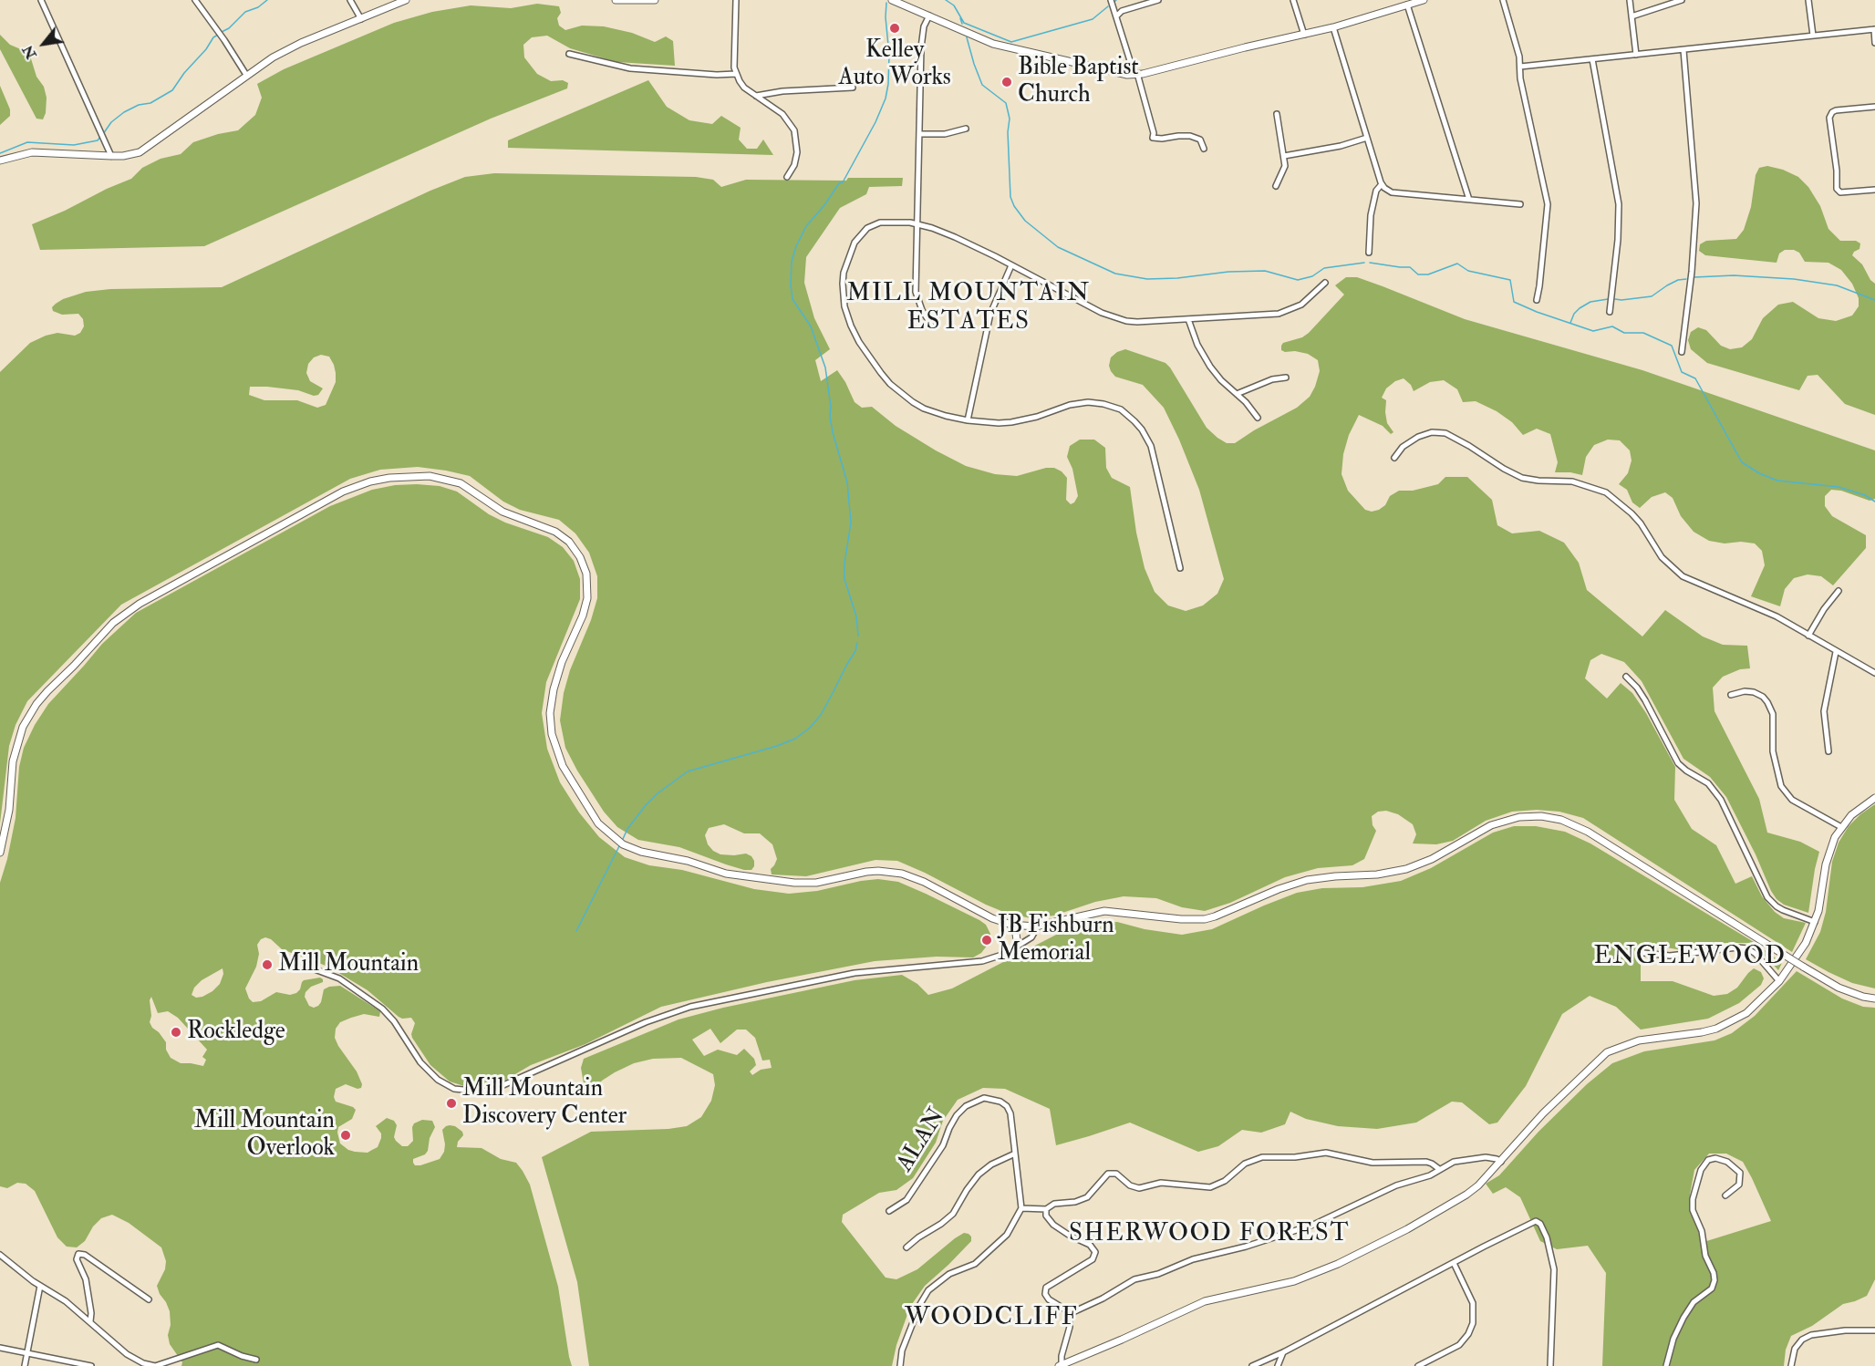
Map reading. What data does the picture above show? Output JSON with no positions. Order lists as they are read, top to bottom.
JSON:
{
  "streets": {
    "street": ["ALAN"]
  },
  "districts": [
    "MILL MOUNTAIN ESTATES",
    "ENGLEWOOD",
    "SHERWOOD FOREST",
    "WOODCLIFF"
  ],
  "places": [
    "Kelley Auto Works",
    "Bible Baptist Church",
    "JB Fishburn Memorial",
    "Mill Mountain",
    "Rockledge",
    "Mill Mountain Discovery Center",
    "Mill Mountain Overlook"
  ],
  "north": "bottom left"
}
